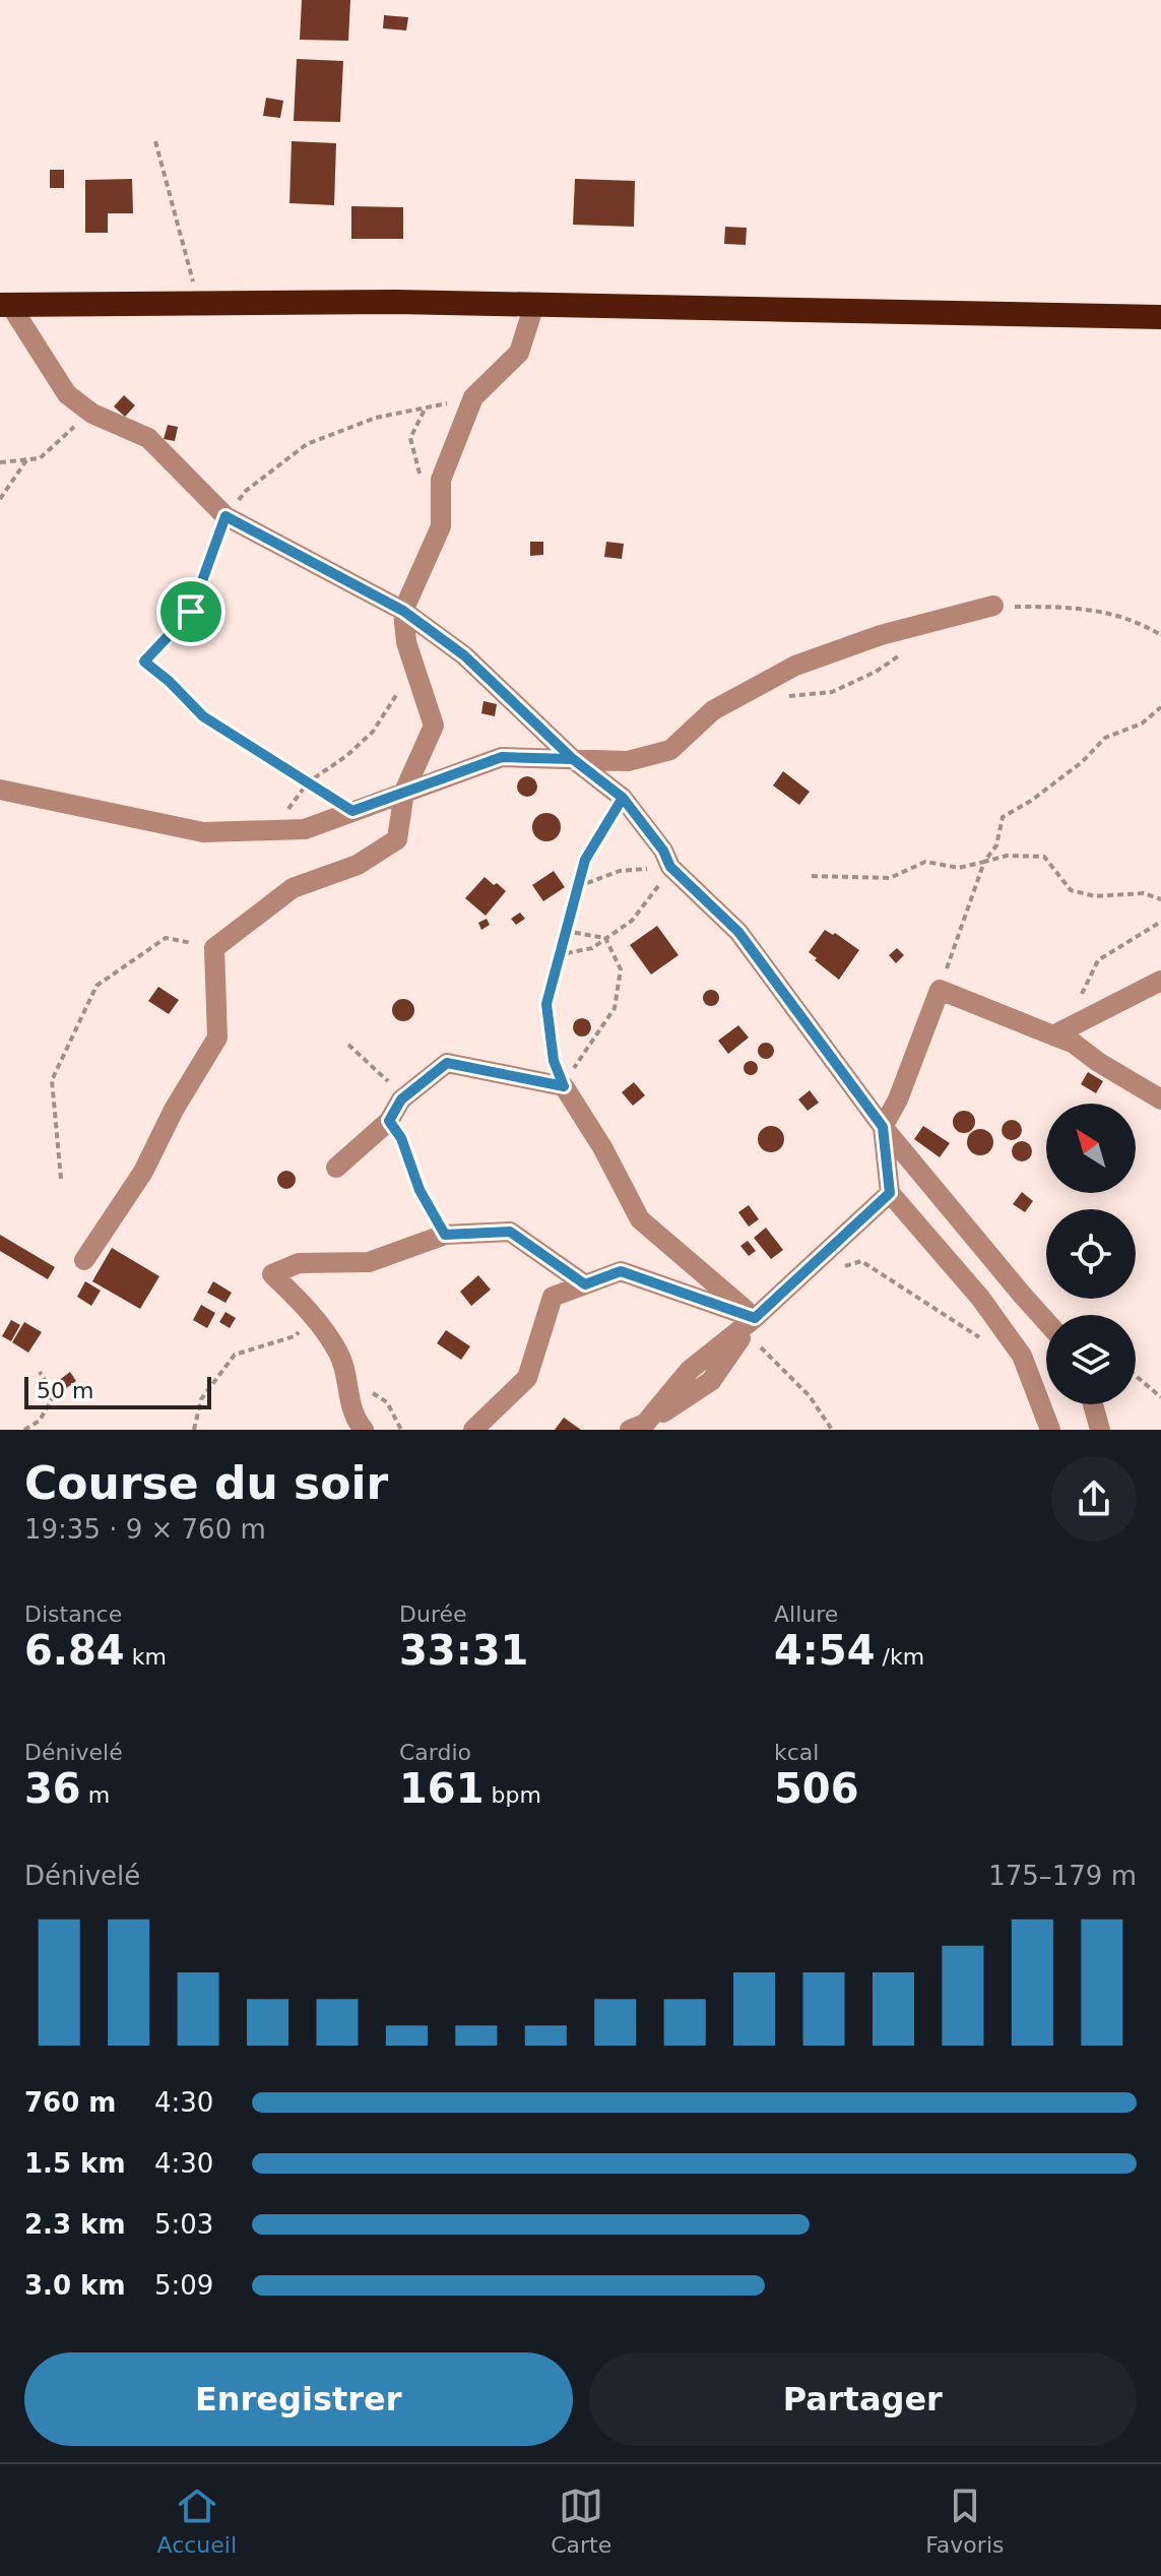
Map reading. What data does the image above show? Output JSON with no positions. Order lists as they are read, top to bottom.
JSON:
{
  "scale_bar": "50 m",
  "north": "top left",
  "page": {
    "scale": "50 m",
    "heading": ["Course du soir", "19:35 · 9 × 760 m"],
    "stats": [
      ["Distance", "6.84 km"],
      ["Durée", "33:31"],
      ["Allure", "4:54 /km"],
      ["Dénivelé", "36 m"],
      ["Cardio", "161 bpm"],
      ["kcal", "506"]
    ],
    "chart": ["Dénivelé", "175–179 m"],
    "list": [
      {
        "name": "760 m",
        "note": "4:30"
      },
      {
        "name": "1.5 km",
        "note": "4:30"
      },
      {
        "name": "2.3 km",
        "note": "5:03"
      },
      {
        "name": "3.0 km",
        "note": "5:09"
      }
    ],
    "buttons": ["Enregistrer", "Partager"],
    "tabs": ["Accueil", "Carte", "Favoris"]
  }
}
